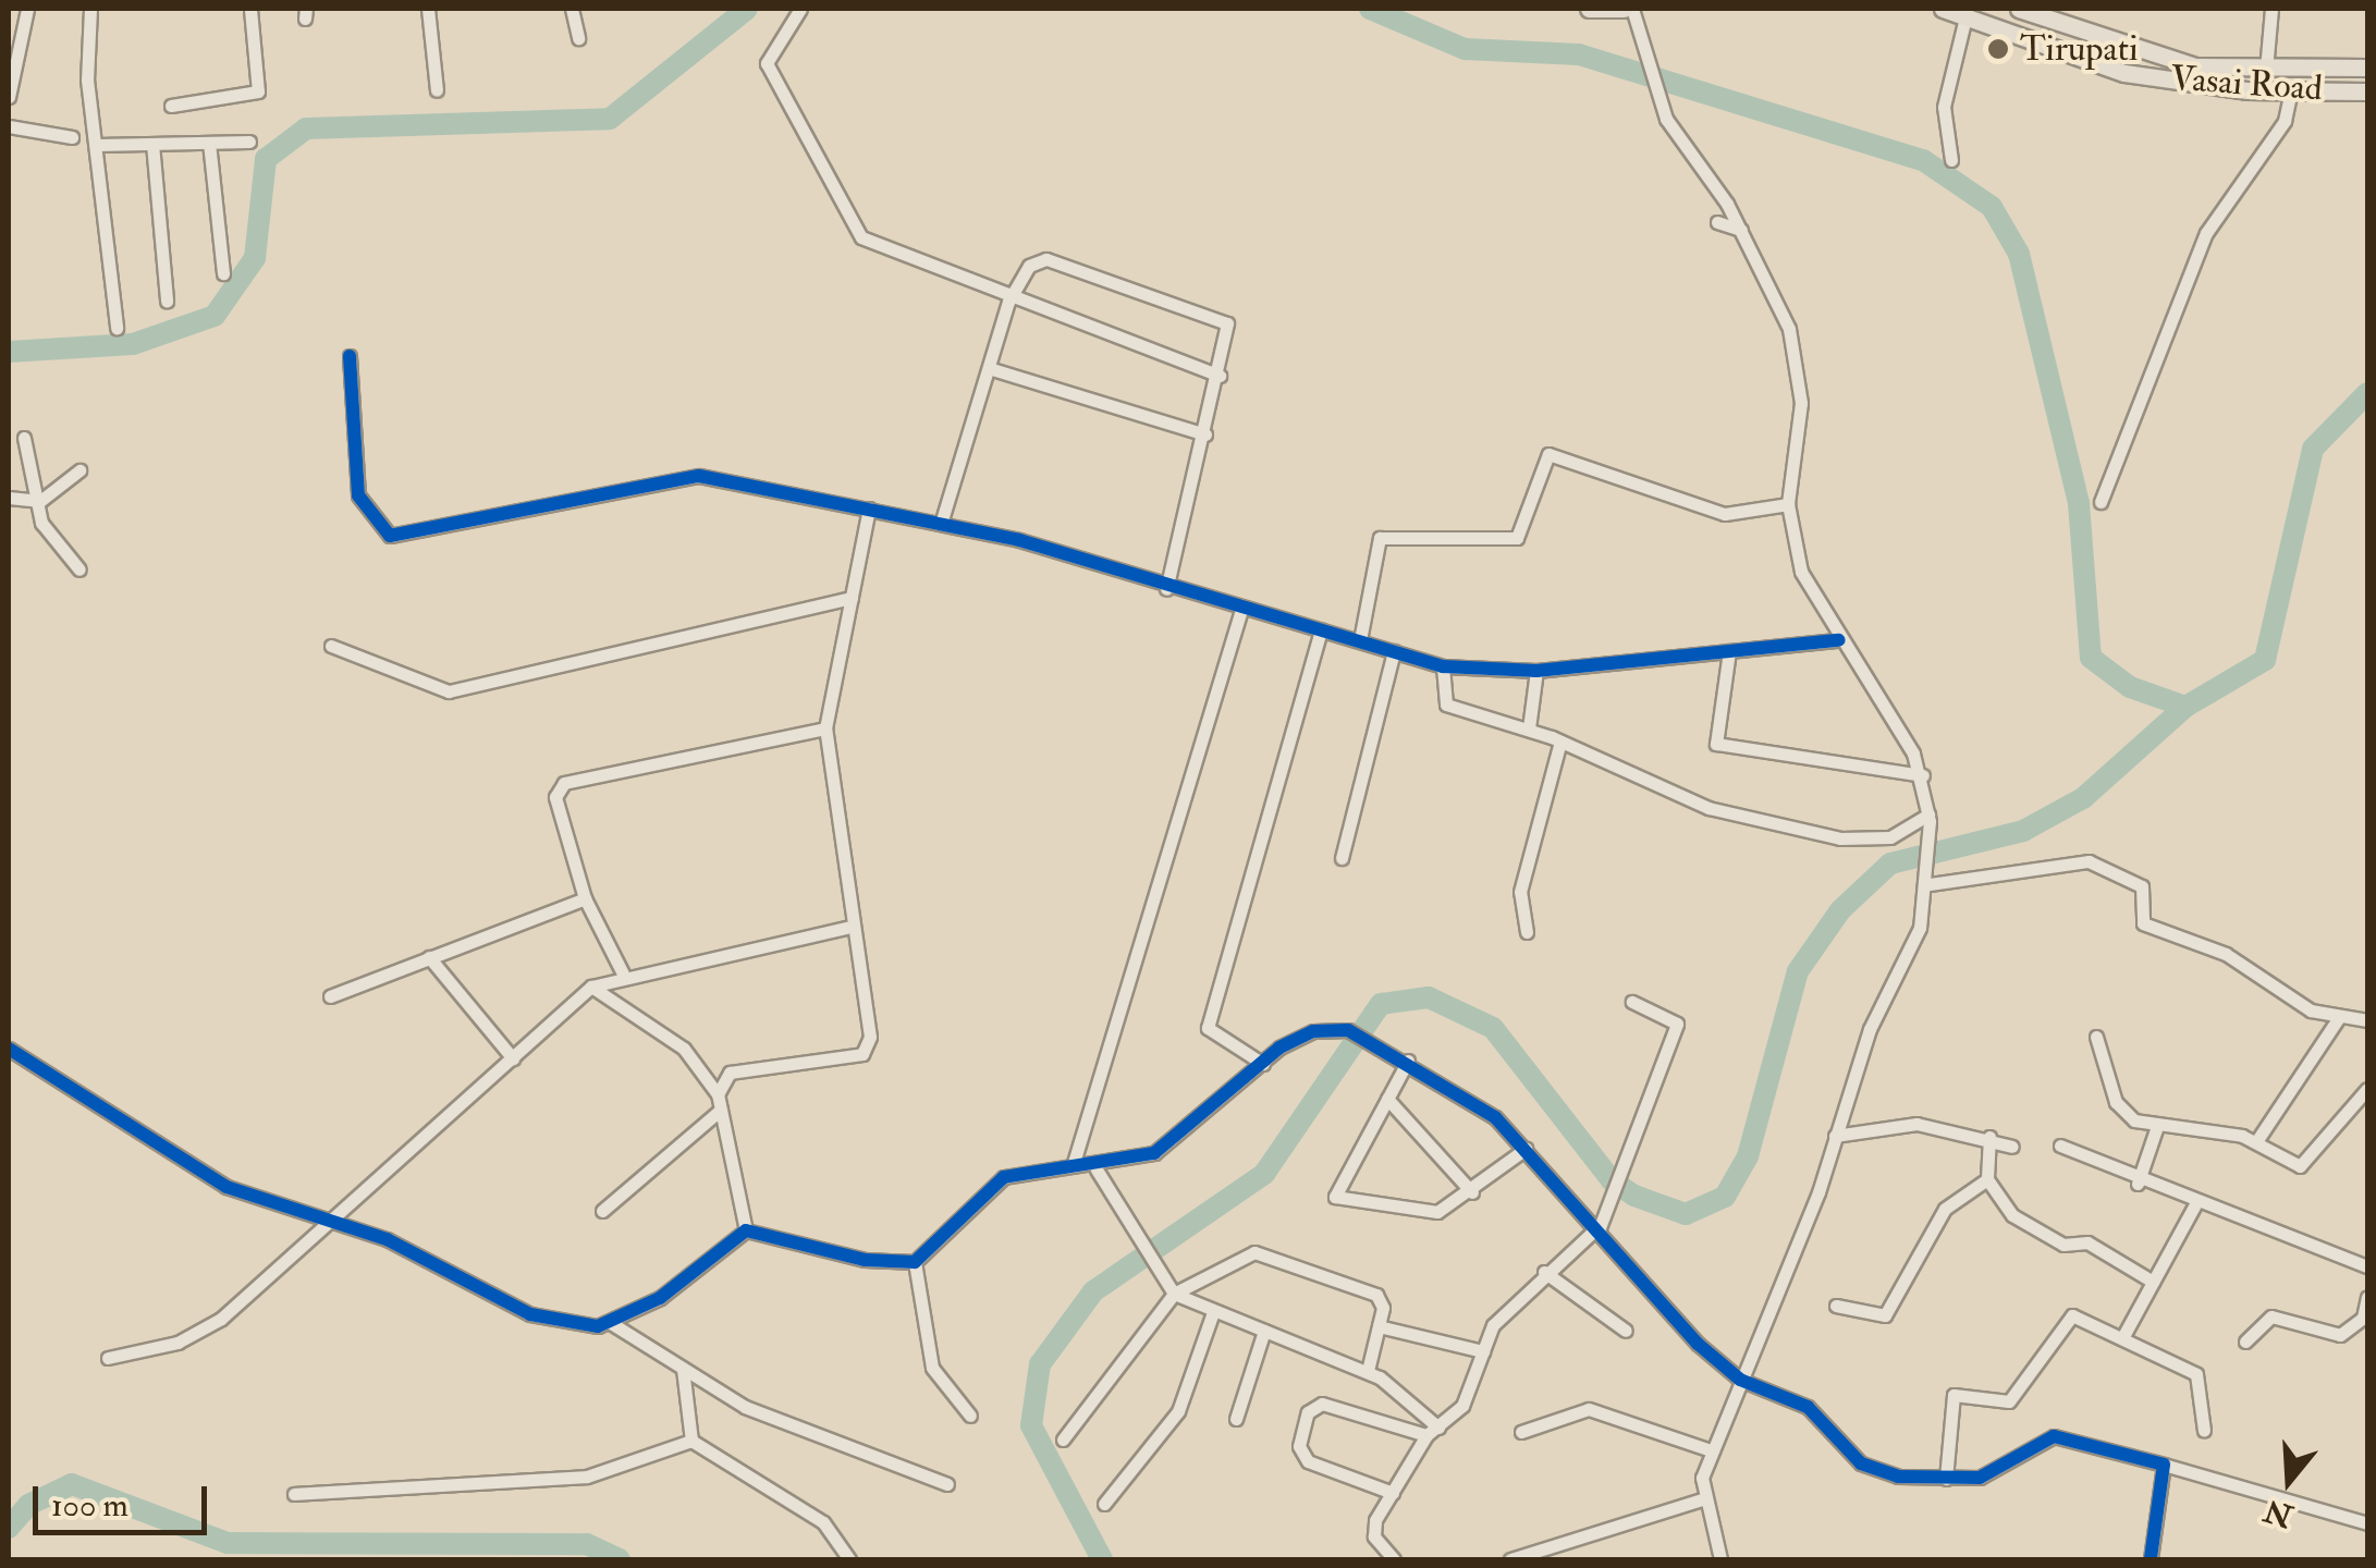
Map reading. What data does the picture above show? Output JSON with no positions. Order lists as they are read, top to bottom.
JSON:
{
  "streets": {
    "main road": ["Vasai Road"]
  },
  "places": ["Tirupati"],
  "scale_bar": "100 m",
  "north": "bottom"
}
